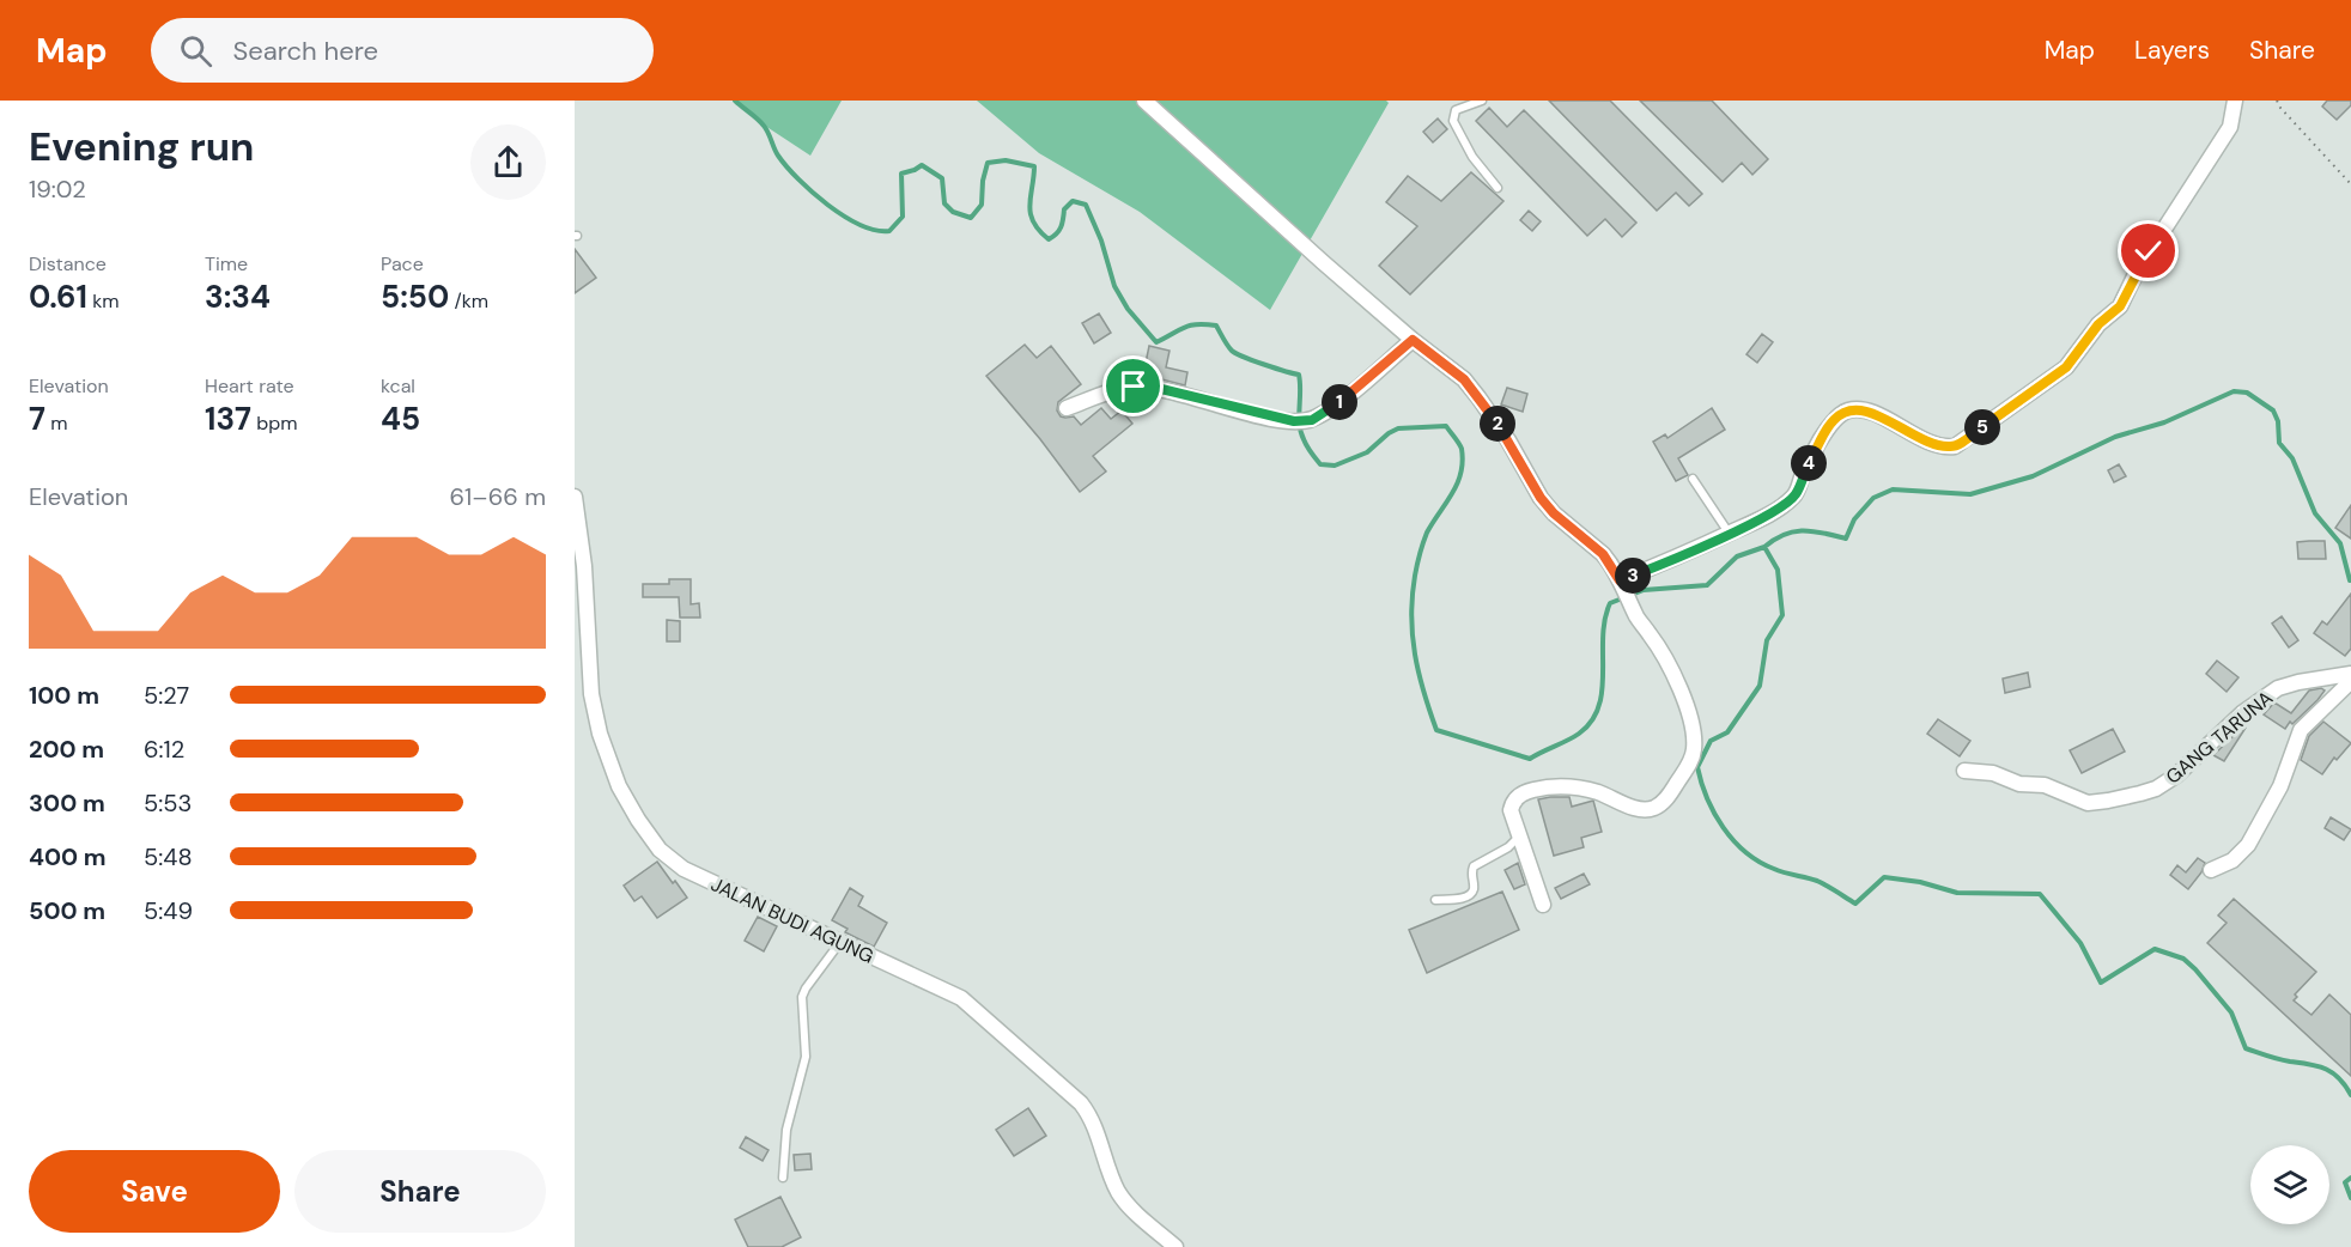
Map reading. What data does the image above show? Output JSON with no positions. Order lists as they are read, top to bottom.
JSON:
{
  "streets": {
    "street": ["GANG TARUNA", "JALAN BUDI AGUNG"]
  },
  "page": {
    "header": "Map",
    "search": "Search here",
    "nav": ["Map", "Layers", "Share"],
    "heading": ["Evening run", "19:02"],
    "stats": [
      ["Distance", "0.61 km"],
      ["Time", "3:34"],
      ["Pace", "5:50 /km"],
      ["Elevation", "7 m"],
      ["Heart rate", "137 bpm"],
      ["kcal", "45"]
    ],
    "pins": [
      "1",
      "2",
      "5",
      "4",
      "3"
    ],
    "chart": ["Elevation", "61–66 m"],
    "list": [
      {
        "name": "100 m",
        "note": "5:27"
      },
      {
        "name": "200 m",
        "note": "6:12"
      },
      {
        "name": "300 m",
        "note": "5:53"
      },
      {
        "name": "400 m",
        "note": "5:48"
      },
      {
        "name": "500 m",
        "note": "5:49"
      }
    ],
    "buttons": ["Save", "Share"]
  }
}
